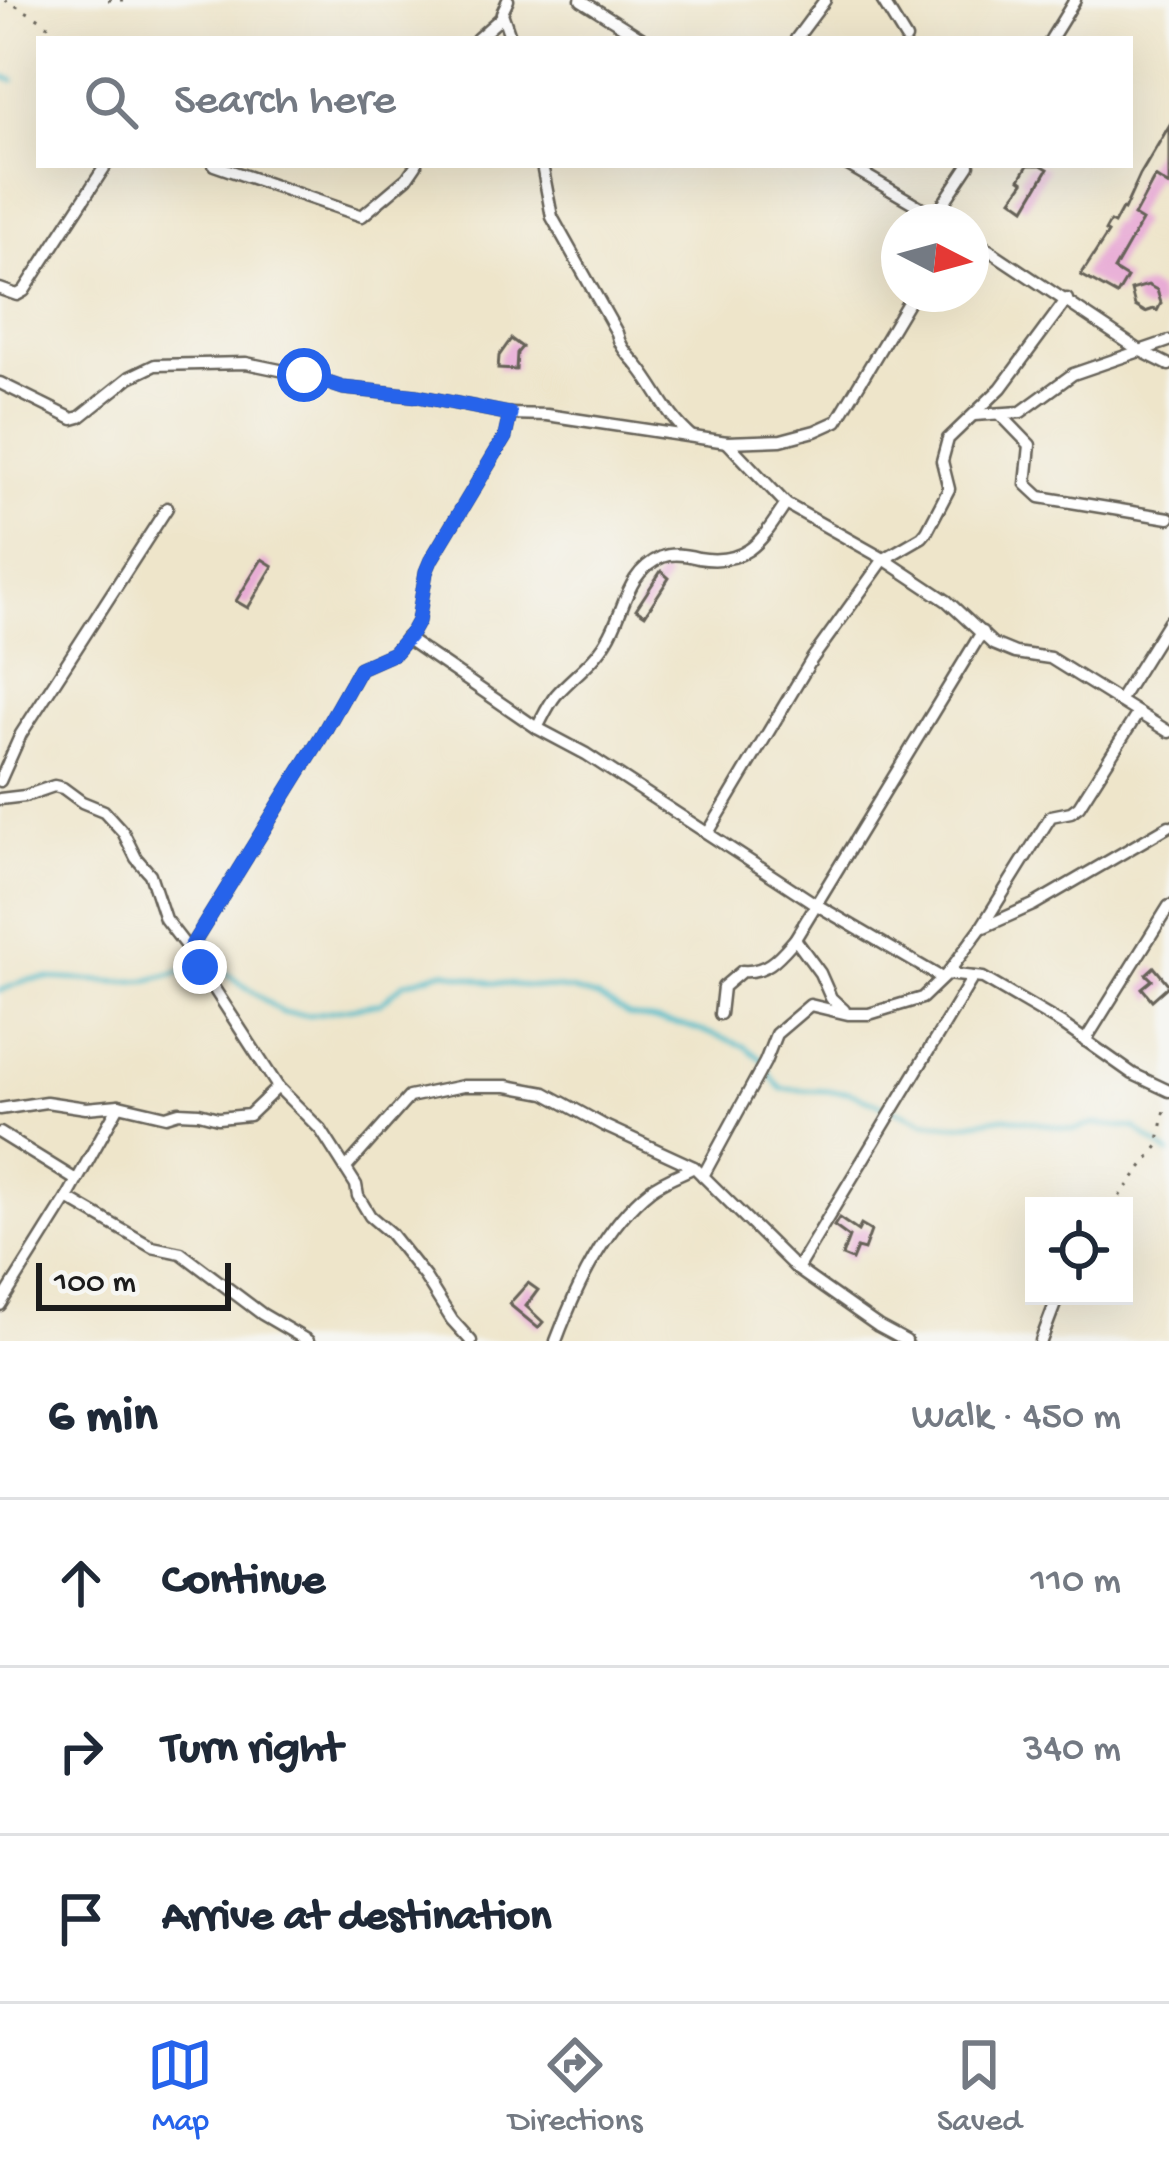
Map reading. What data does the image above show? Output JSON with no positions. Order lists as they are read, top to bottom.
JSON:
{
  "scale_bar": "100 m",
  "north": "right",
  "page": {
    "search": "Search here",
    "scale": "100 m",
    "heading": ["6 min", "Walk · 450 m"],
    "list": [
      ["Continue", "110 m"],
      ["Turn right", "340 m"],
      "Arrive at destination"
    ],
    "nav": ["Map", "Directions", "Saved"]
  }
}
